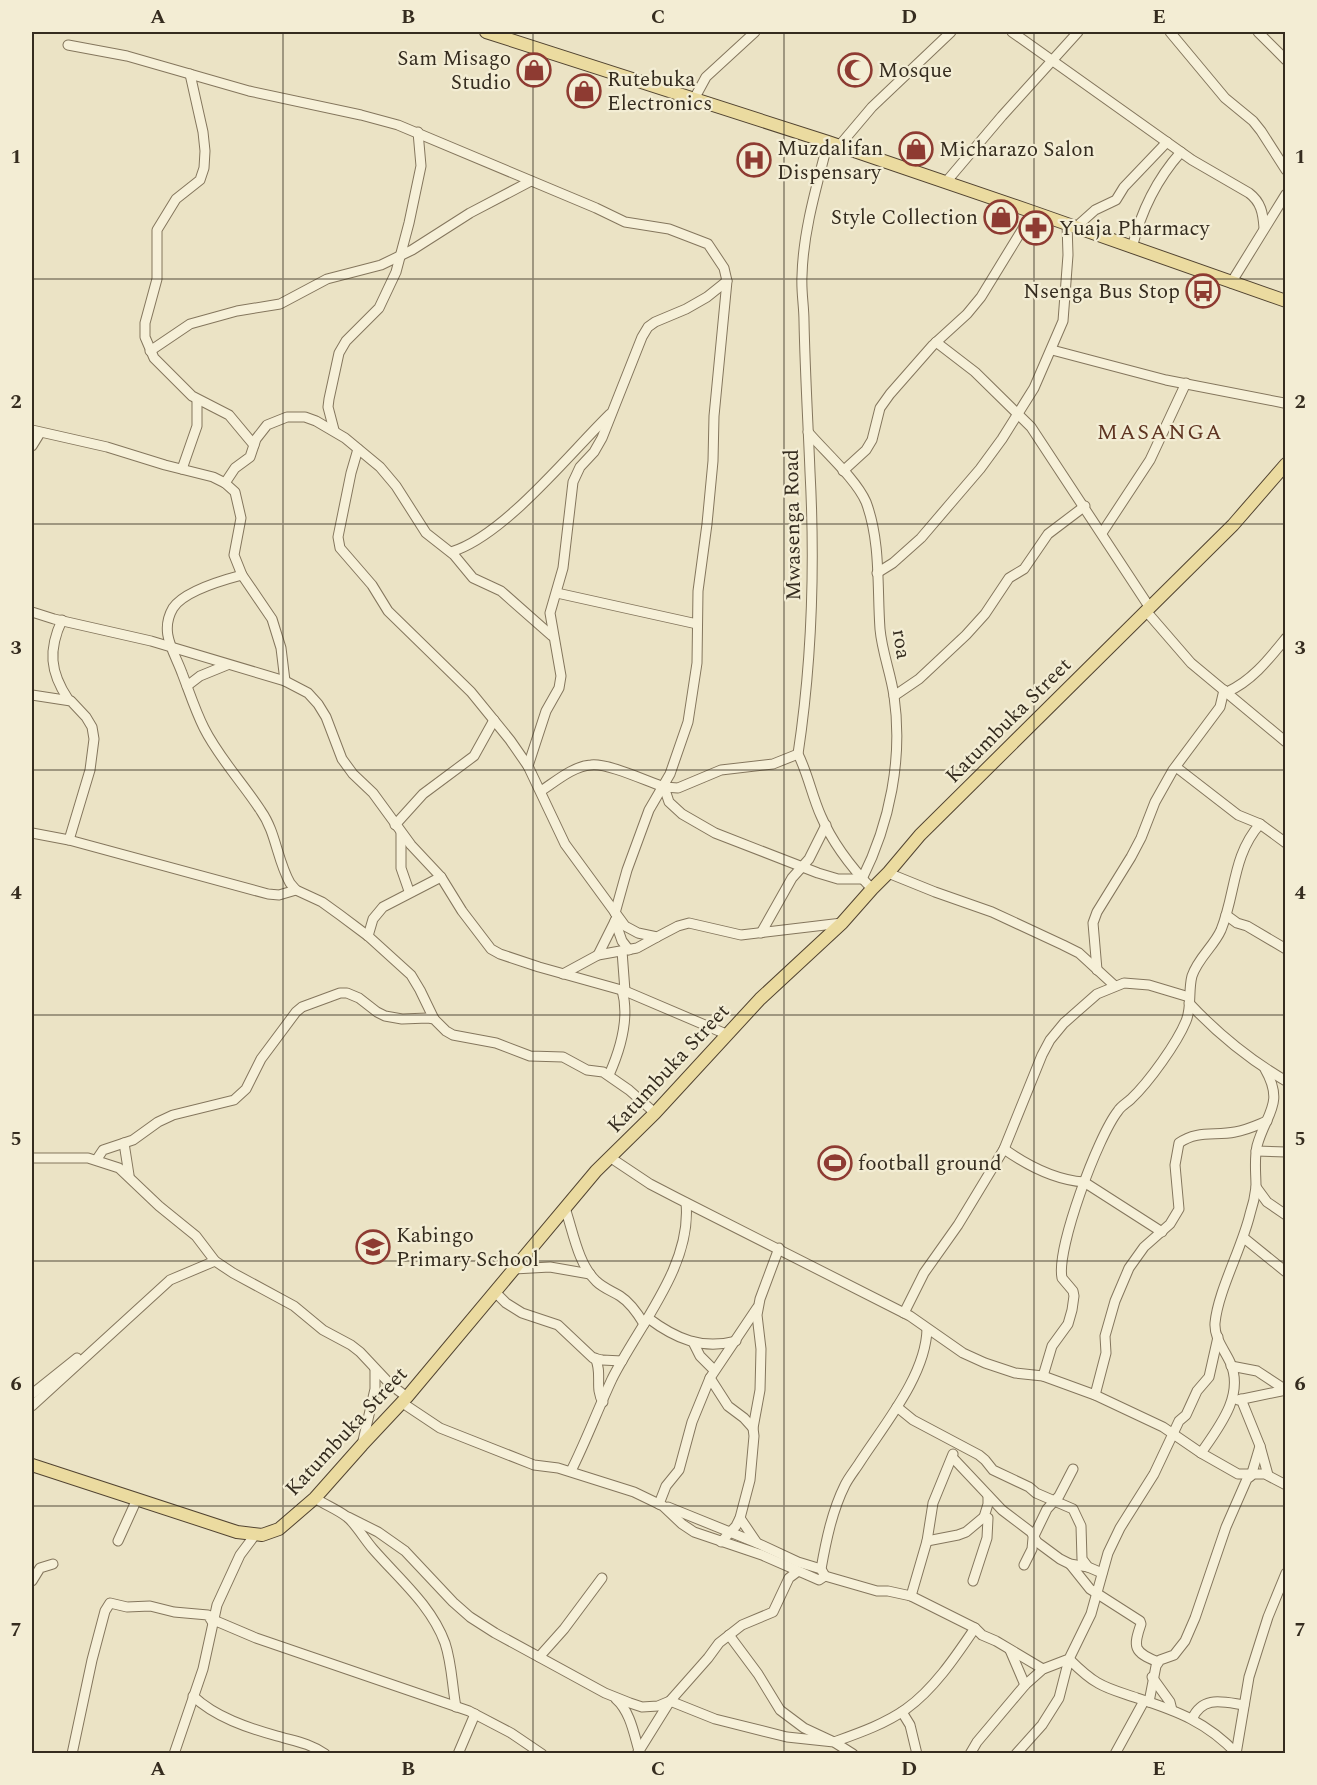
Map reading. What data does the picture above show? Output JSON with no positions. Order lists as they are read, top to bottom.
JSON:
{
  "streets": {
    "main road": ["Katumbuka Street"],
    "street": ["Mwasenga Road", "roa"]
  },
  "crossings": [
    ["Mwasenga Road", "roa"]
  ],
  "districts": ["MASANGA"],
  "places": {
    "shop": [
      "Sam Misago Studio",
      "Rutebuka Electronics",
      "Micharazo Salon",
      "Style Collection"
    ],
    "mosque": ["Mosque"],
    "hospital": ["Muzdalifan Dispensary"],
    "pharmacy": ["Yuaja Pharmacy"],
    "bus stop": ["Nsenga Bus Stop"],
    "sports": ["football ground"],
    "school or university": ["Kabingo Primary School"]
  },
  "grid": {
    "columns": [
      "A",
      "B",
      "C",
      "D",
      "E"
    ],
    "rows": [
      "1",
      "2",
      "3",
      "4",
      "5",
      "6",
      "7"
    ]
  }
}
